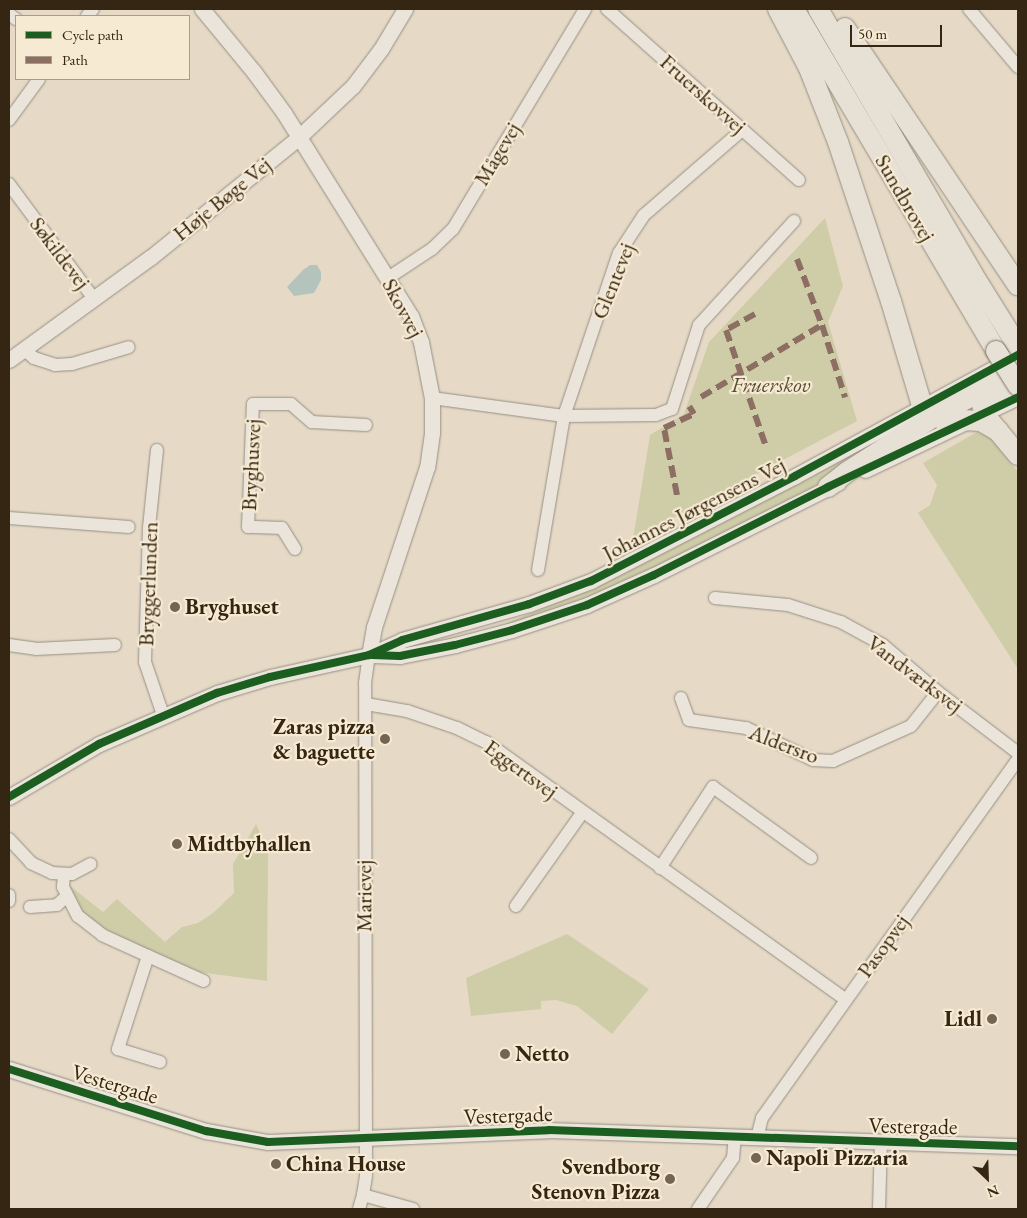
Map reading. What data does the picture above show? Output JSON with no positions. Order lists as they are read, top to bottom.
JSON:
{
  "streets": {
    "main road": ["Sundbrovej"],
    "street": [
      "Fruerskovvej",
      "Mågevej",
      "Høje Bøge Vej",
      "Søkildevej",
      "Glentevej",
      "Skovvej",
      "Bryghusvej",
      "Johannes Jørgensens Vej",
      "Bryggerlunden",
      "Vandværksvej",
      "Aldersro",
      "Eggertsvej",
      "Marievej",
      "Pasopvej",
      "Vestergade"
    ]
  },
  "crossings": [
    ["Fruerskovvej", "Glentevej"],
    ["Mågevej", "Skovvej"],
    ["Sundbrovej", "Johannes Jørgensens Vej"],
    ["Høje Bøge Vej", "Søkildevej"],
    ["Høje Bøge Vej", "Skovvej"],
    ["Skovvej", "Johannes Jørgensens Vej"],
    ["Skovvej", "Marievej"],
    ["Johannes Jørgensens Vej", "Bryggerlunden"],
    ["Johannes Jørgensens Vej", "Marievej"],
    ["Vandværksvej", "Aldersro"],
    ["Eggertsvej", "Marievej"],
    ["Eggertsvej", "Pasopvej"],
    ["Marievej", "Vestergade"],
    ["Pasopvej", "Vestergade"]
  ],
  "parks": ["Fruerskov"],
  "places": [
    "Bryghuset",
    "Zaras pizza & baguette",
    "Midtbyhallen",
    "Lidl",
    "Netto",
    "Napoli Pizzaria",
    "China House",
    "Svendborg Stenovn Pizza"
  ],
  "legend": ["Cycle path", "Path"],
  "scale_bar": "50 m",
  "north": "bottom right"
}
